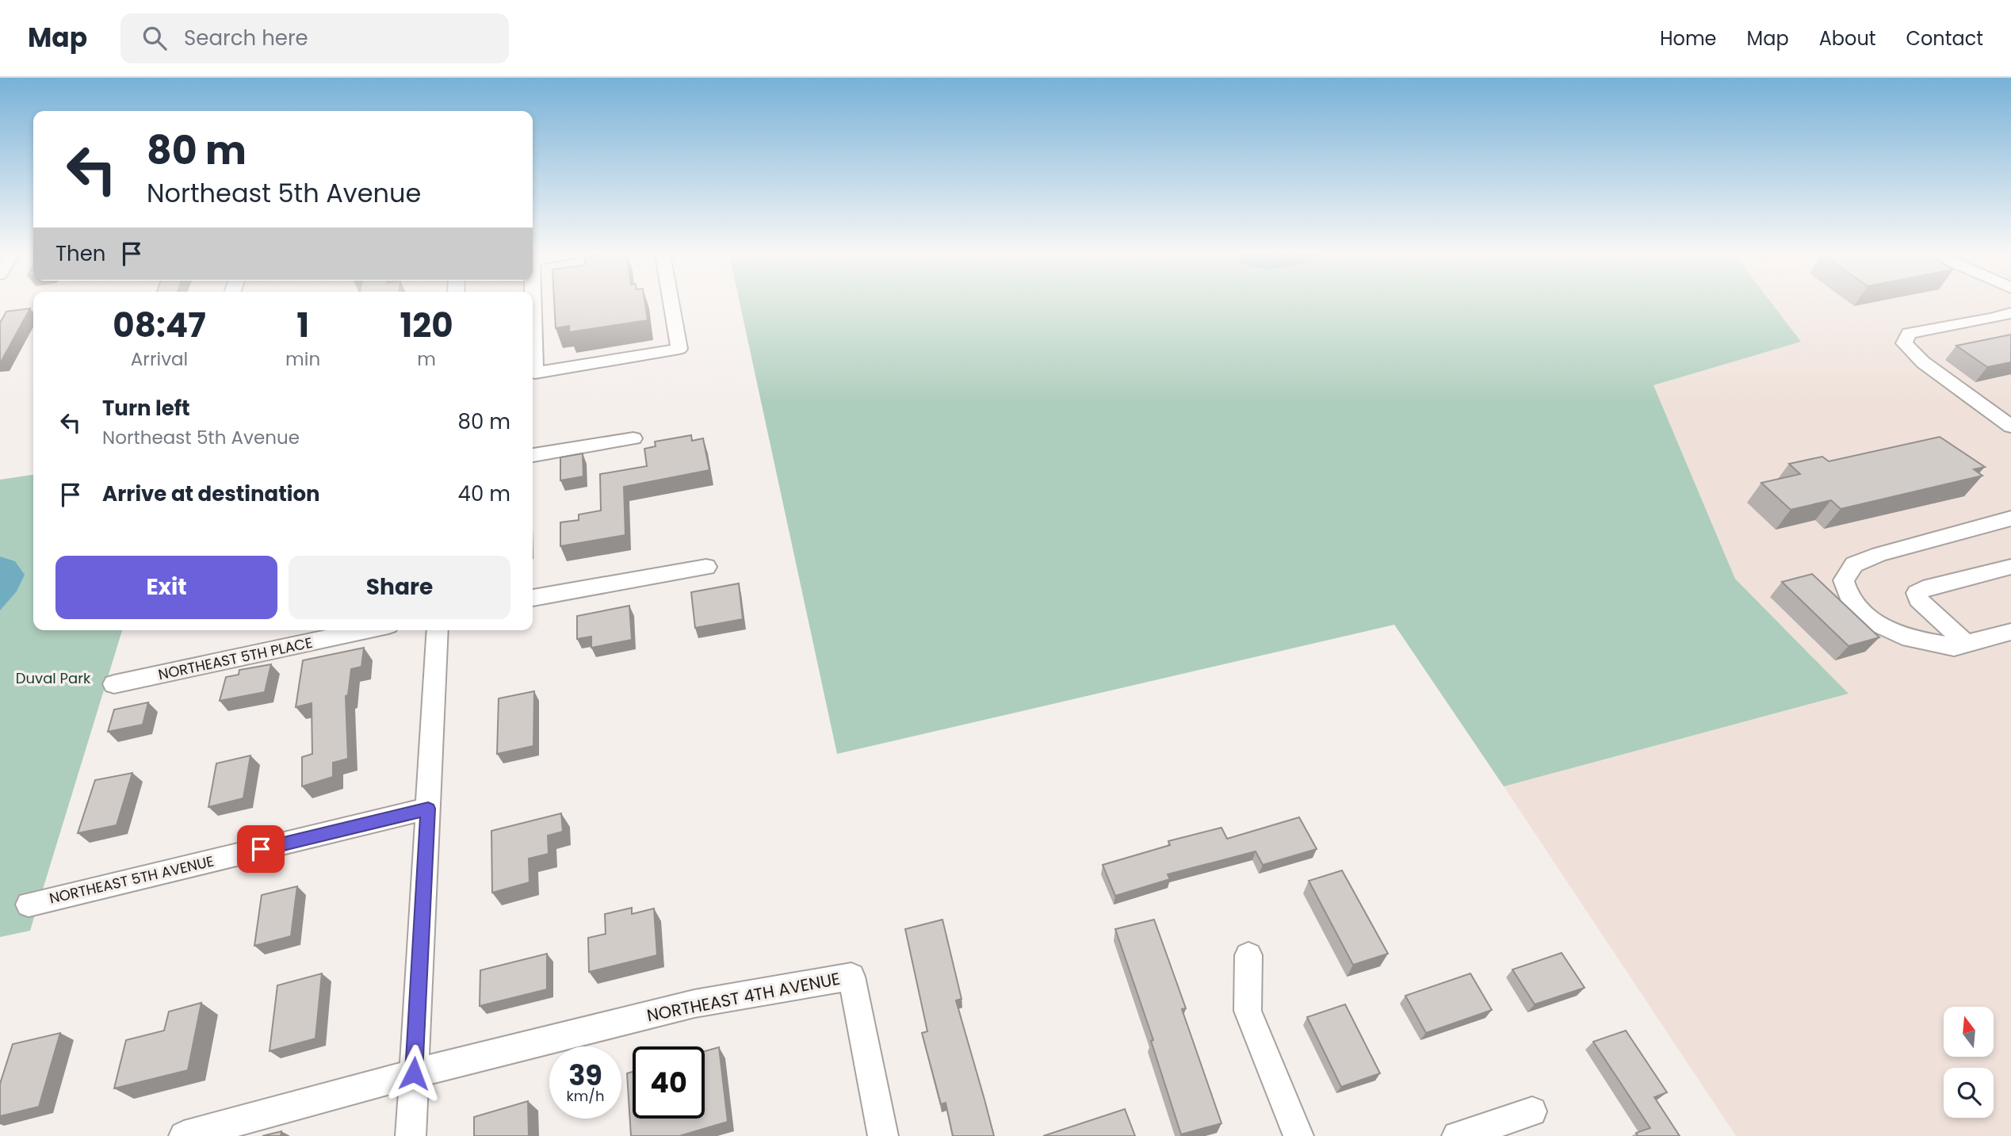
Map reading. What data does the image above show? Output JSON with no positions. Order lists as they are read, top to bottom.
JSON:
{
  "streets": {
    "street": ["NORTHEAST 5TH PLACE", "NORTHEAST 5TH AVENUE", "NORTHEAST 4TH AVENUE"]
  },
  "parks": ["Duval Park"],
  "north": "top",
  "page": {
    "header": "Map",
    "search": "Search here",
    "nav": [
      "Home",
      "Map",
      "About",
      "Contact"
    ],
    "turn": ["80 m", "Northeast 5th Avenue"],
    "then": "Then",
    "eta": [
      "08:47",
      "Arrival",
      "1",
      "min",
      "120",
      "m"
    ],
    "list": [
      {
        "name": "Turn left",
        "note": "Northeast 5th Avenue",
        "value": "80 m"
      },
      {
        "name": "Arrive at destination",
        "value": "40 m"
      }
    ],
    "buttons": ["Exit", "Share"],
    "speed": "39 km/h",
    "limit": "40"
  }
}
